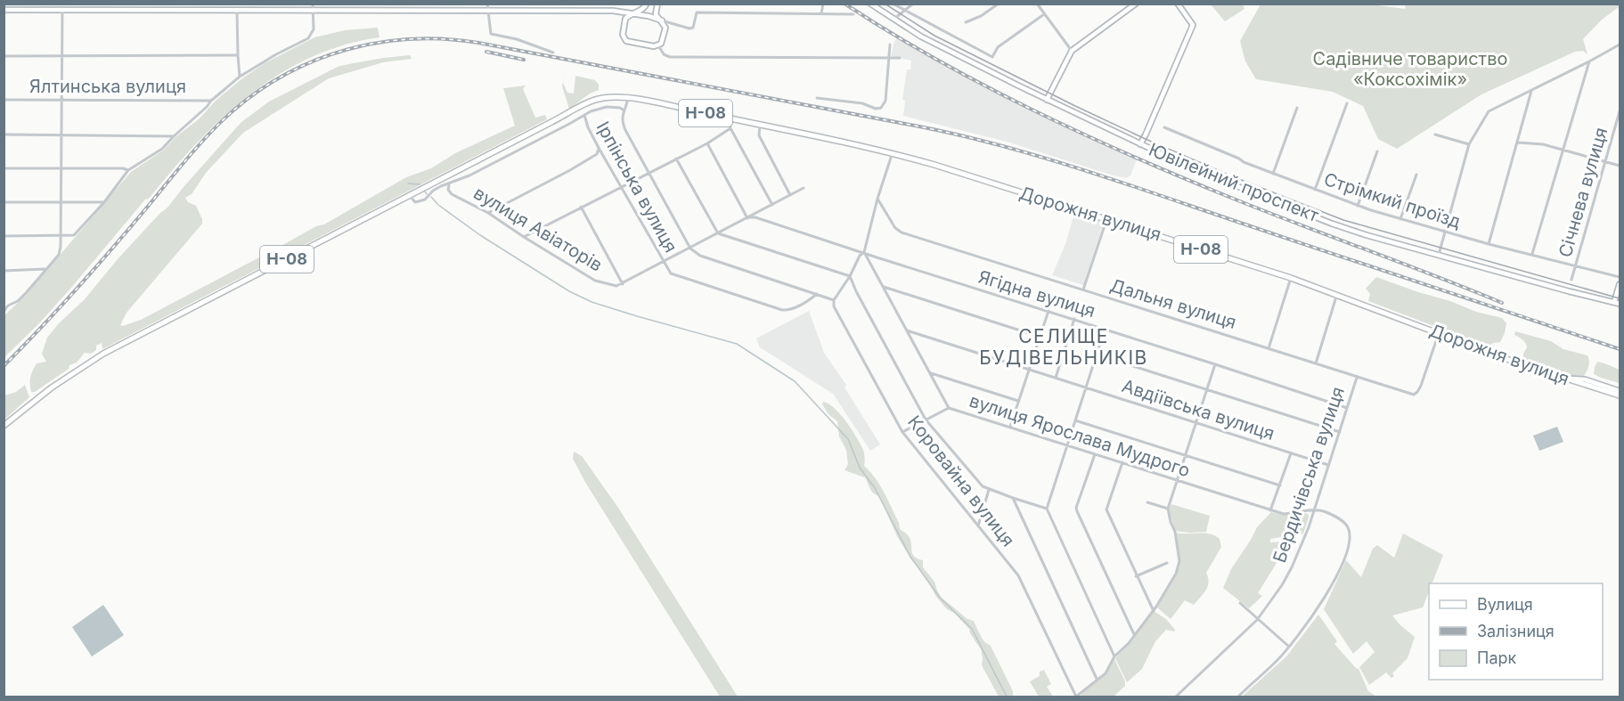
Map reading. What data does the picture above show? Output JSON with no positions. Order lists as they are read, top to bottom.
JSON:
{
  "streets": {
    "main road": ["Н-08", "Ювілейний проспект", "Дорожня вулиця"],
    "street": [
      "Ялтинська вулиця",
      "Ірпінська вулиця",
      "Січнева вулиця",
      "Стрімкий проїзд",
      "вулиця Авіаторів",
      "Ягідна вулиця",
      "Дальня вулиця",
      "Авдіївська вулиця",
      "вулиця Ярослава Мудрого",
      "Бердичівська вулиця",
      "Коровайна вулиця"
    ]
  },
  "crossings": [
    ["Н-08", "Дорожня вулиця"],
    ["Січнева вулиця", "Стрімкий проїзд"],
    ["Дорожня вулиця", "Дальня вулиця"],
    ["Ягідна вулиця", "вулиця Ярослава Мудрого"],
    ["Ягідна вулиця", "Бердичівська вулиця"],
    ["Дальня вулиця", "Бердичівська вулиця"],
    ["Авдіївська вулиця", "вулиця Ярослава Мудрого"],
    ["Авдіївська вулиця", "Бердичівська вулиця"],
    ["вулиця Ярослава Мудрого", "Бердичівська вулиця"]
  ],
  "districts": ["СЕЛИЩЕ БУДІВЕЛЬНИКІВ"],
  "parks": ["Садівниче товариство «Коксохімік»"],
  "legend": ["Вулиця", "Залізниця", "Парк"]
}
